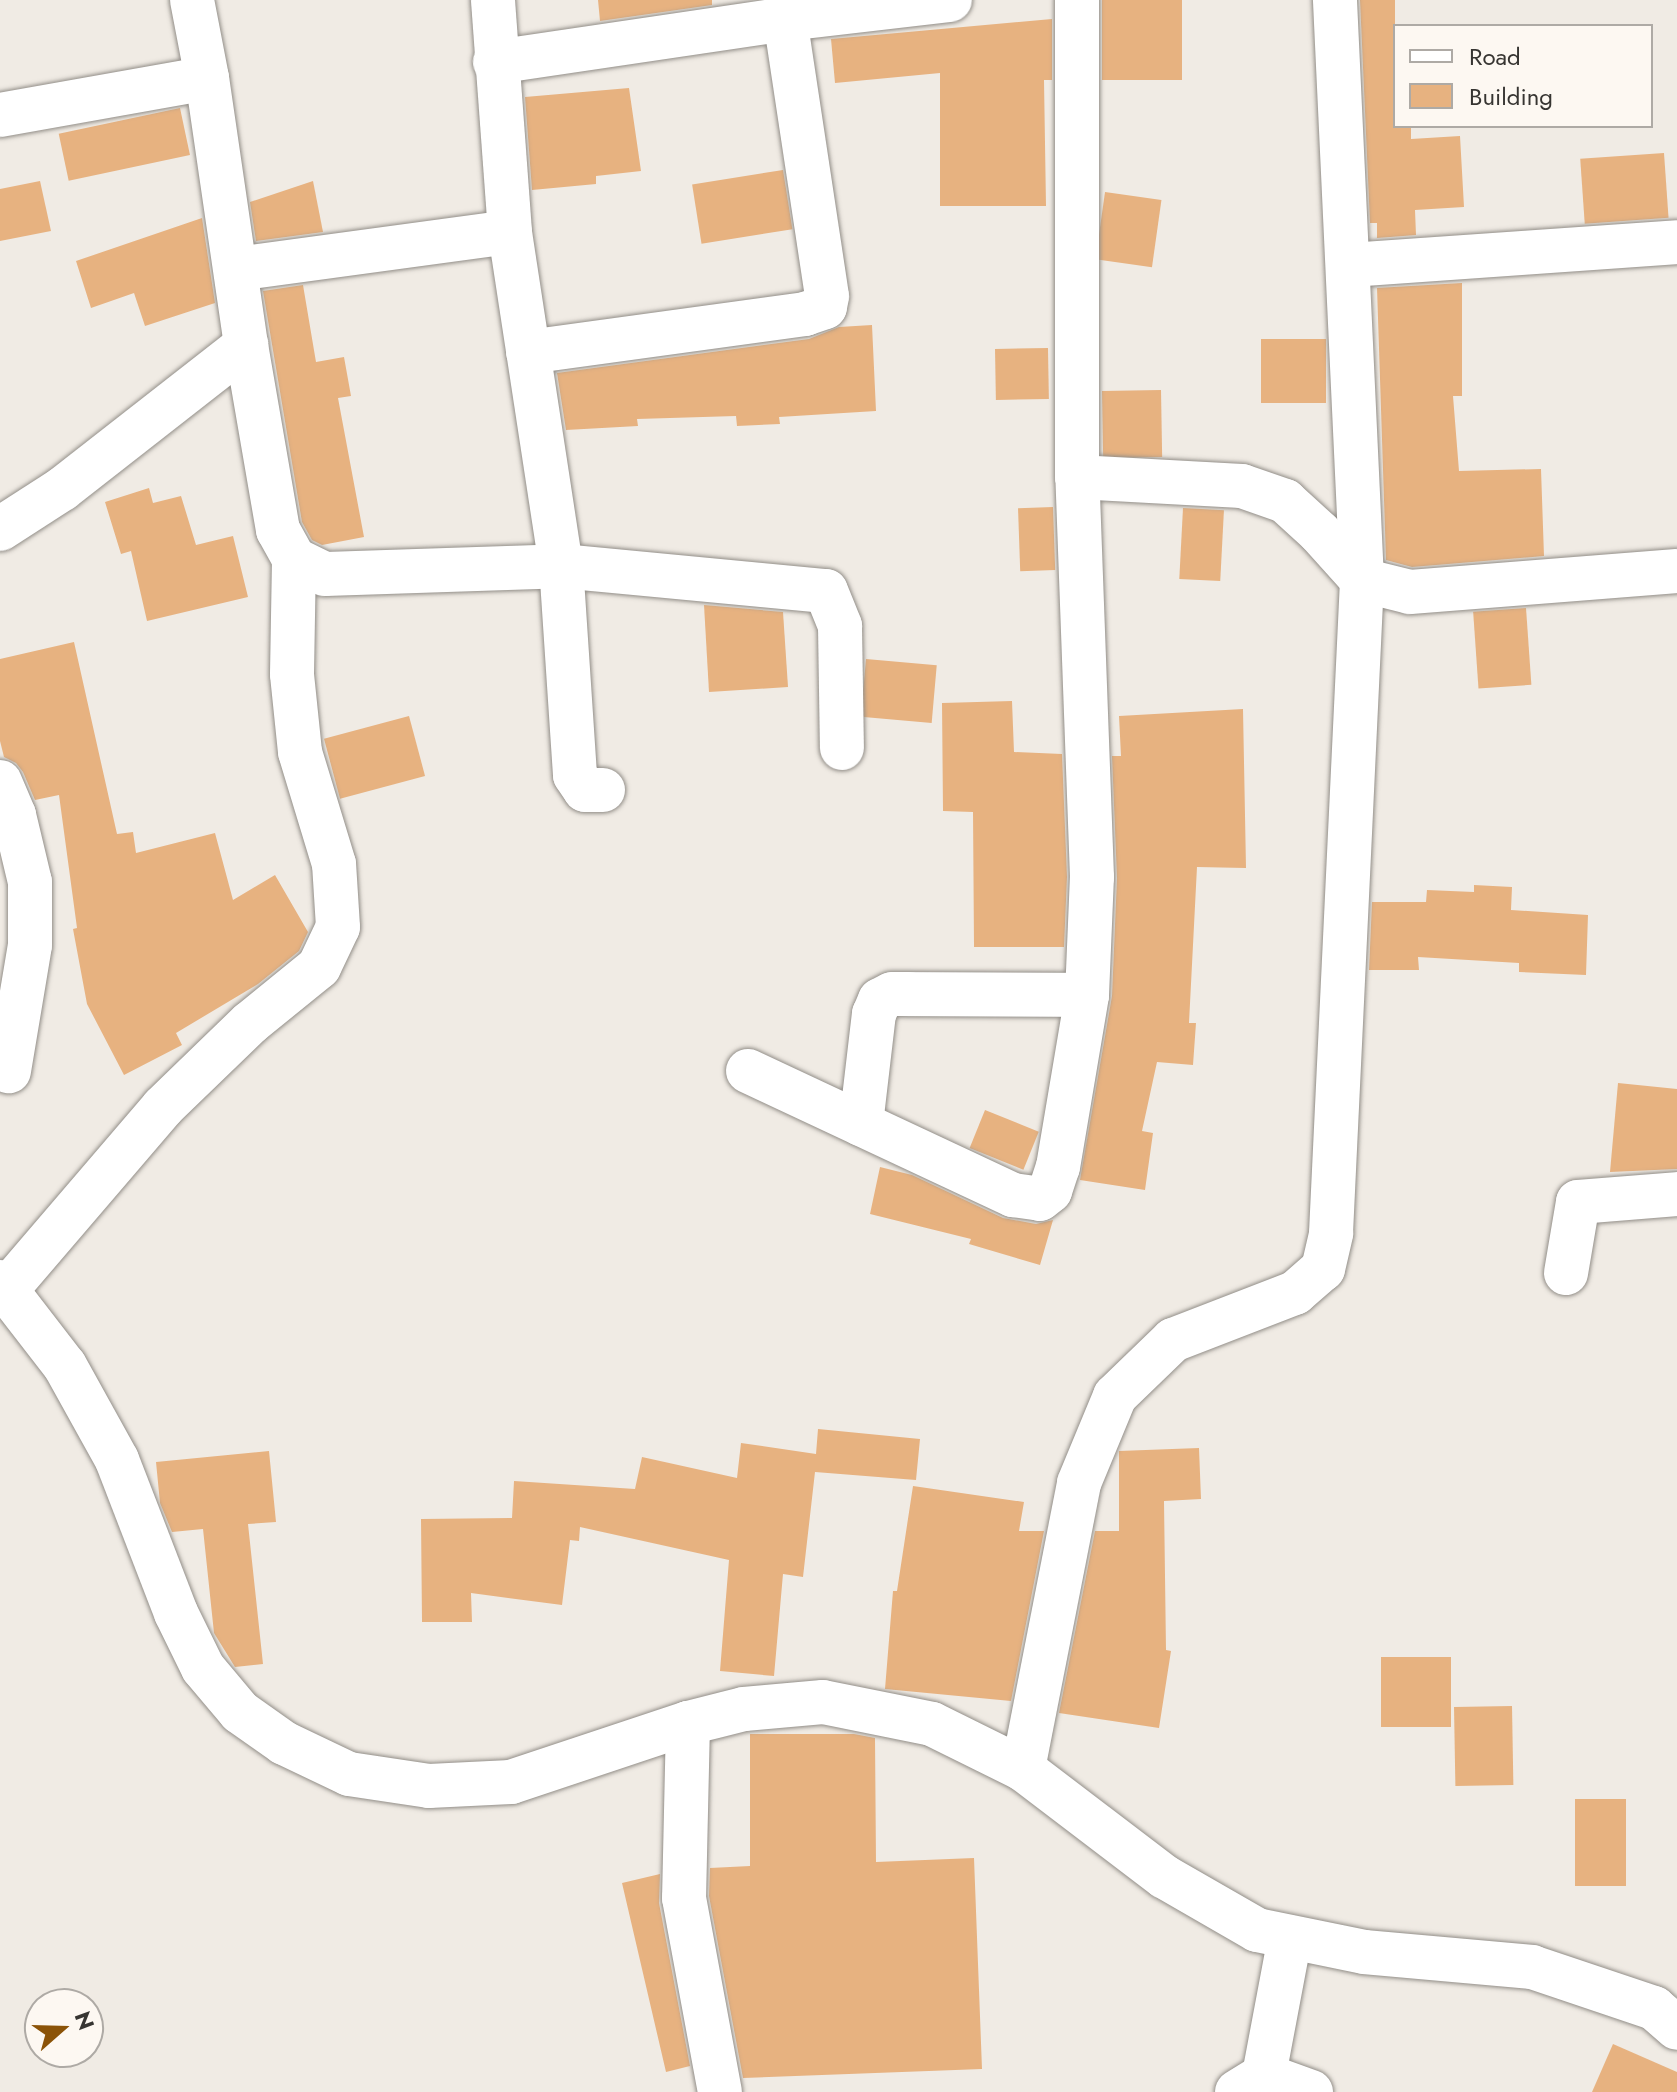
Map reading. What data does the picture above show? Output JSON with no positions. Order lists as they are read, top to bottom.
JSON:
{
  "legend": ["Road", "Building"],
  "north": "right"
}
